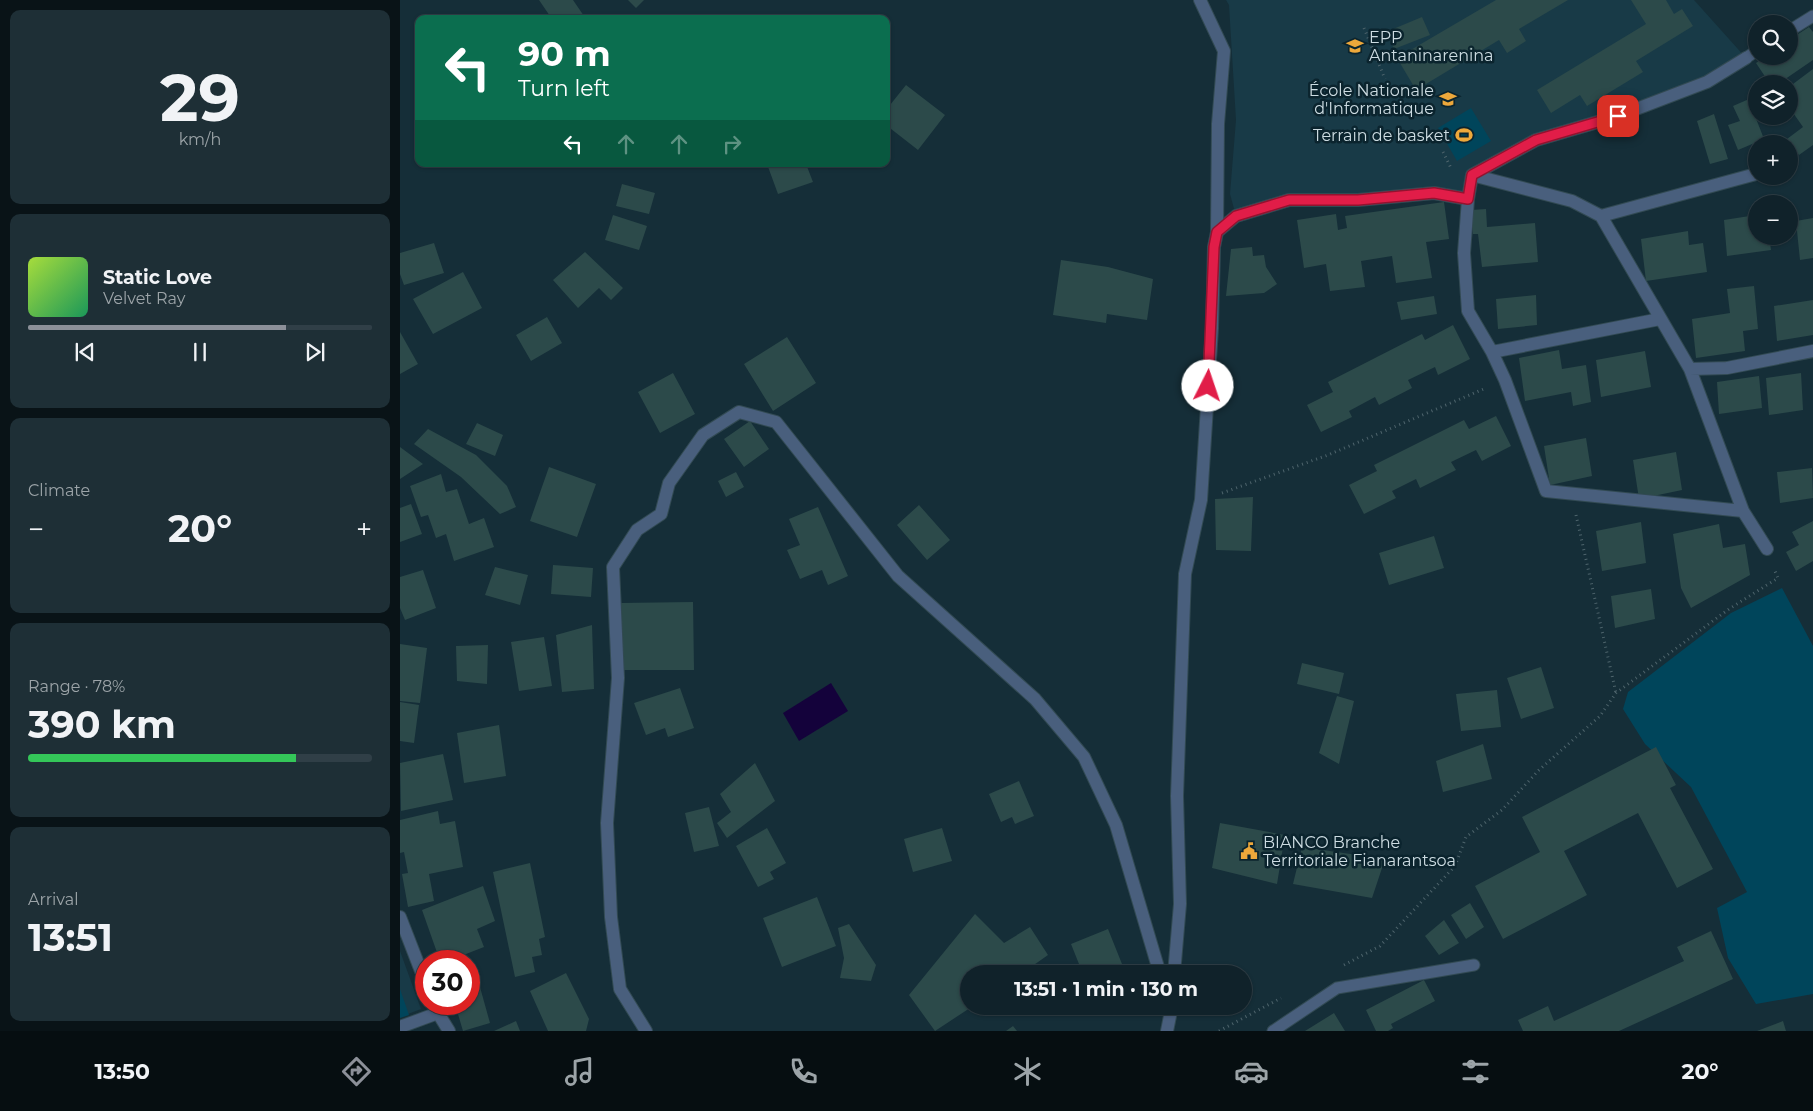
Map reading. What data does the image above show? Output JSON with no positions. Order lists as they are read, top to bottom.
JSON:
{
  "places": {
    "school or university": ["EPP Antaninarenina", "École Nationale d'Informatique"],
    "sports": ["Terrain de basket"],
    "public building": ["BIANCO Branche Territoriale Fianarantsoa"]
  },
  "page": {
    "tile": [
      ["29", "km/h"],
      "Climate",
      ["Range · 78%", "390 km"],
      ["Arrival", "13:51"]
    ],
    "map_buttons": ["+", "−"],
    "turn": ["90 m", "Turn left"],
    "song": ["Static Love", "Velvet Ray"],
    "heat": ["−", "20°", "+"],
    "limit": "30",
    "trip": "13:51 · 1 min · 130 m",
    "tabs": ["13:50", "20°"]
  }
}
